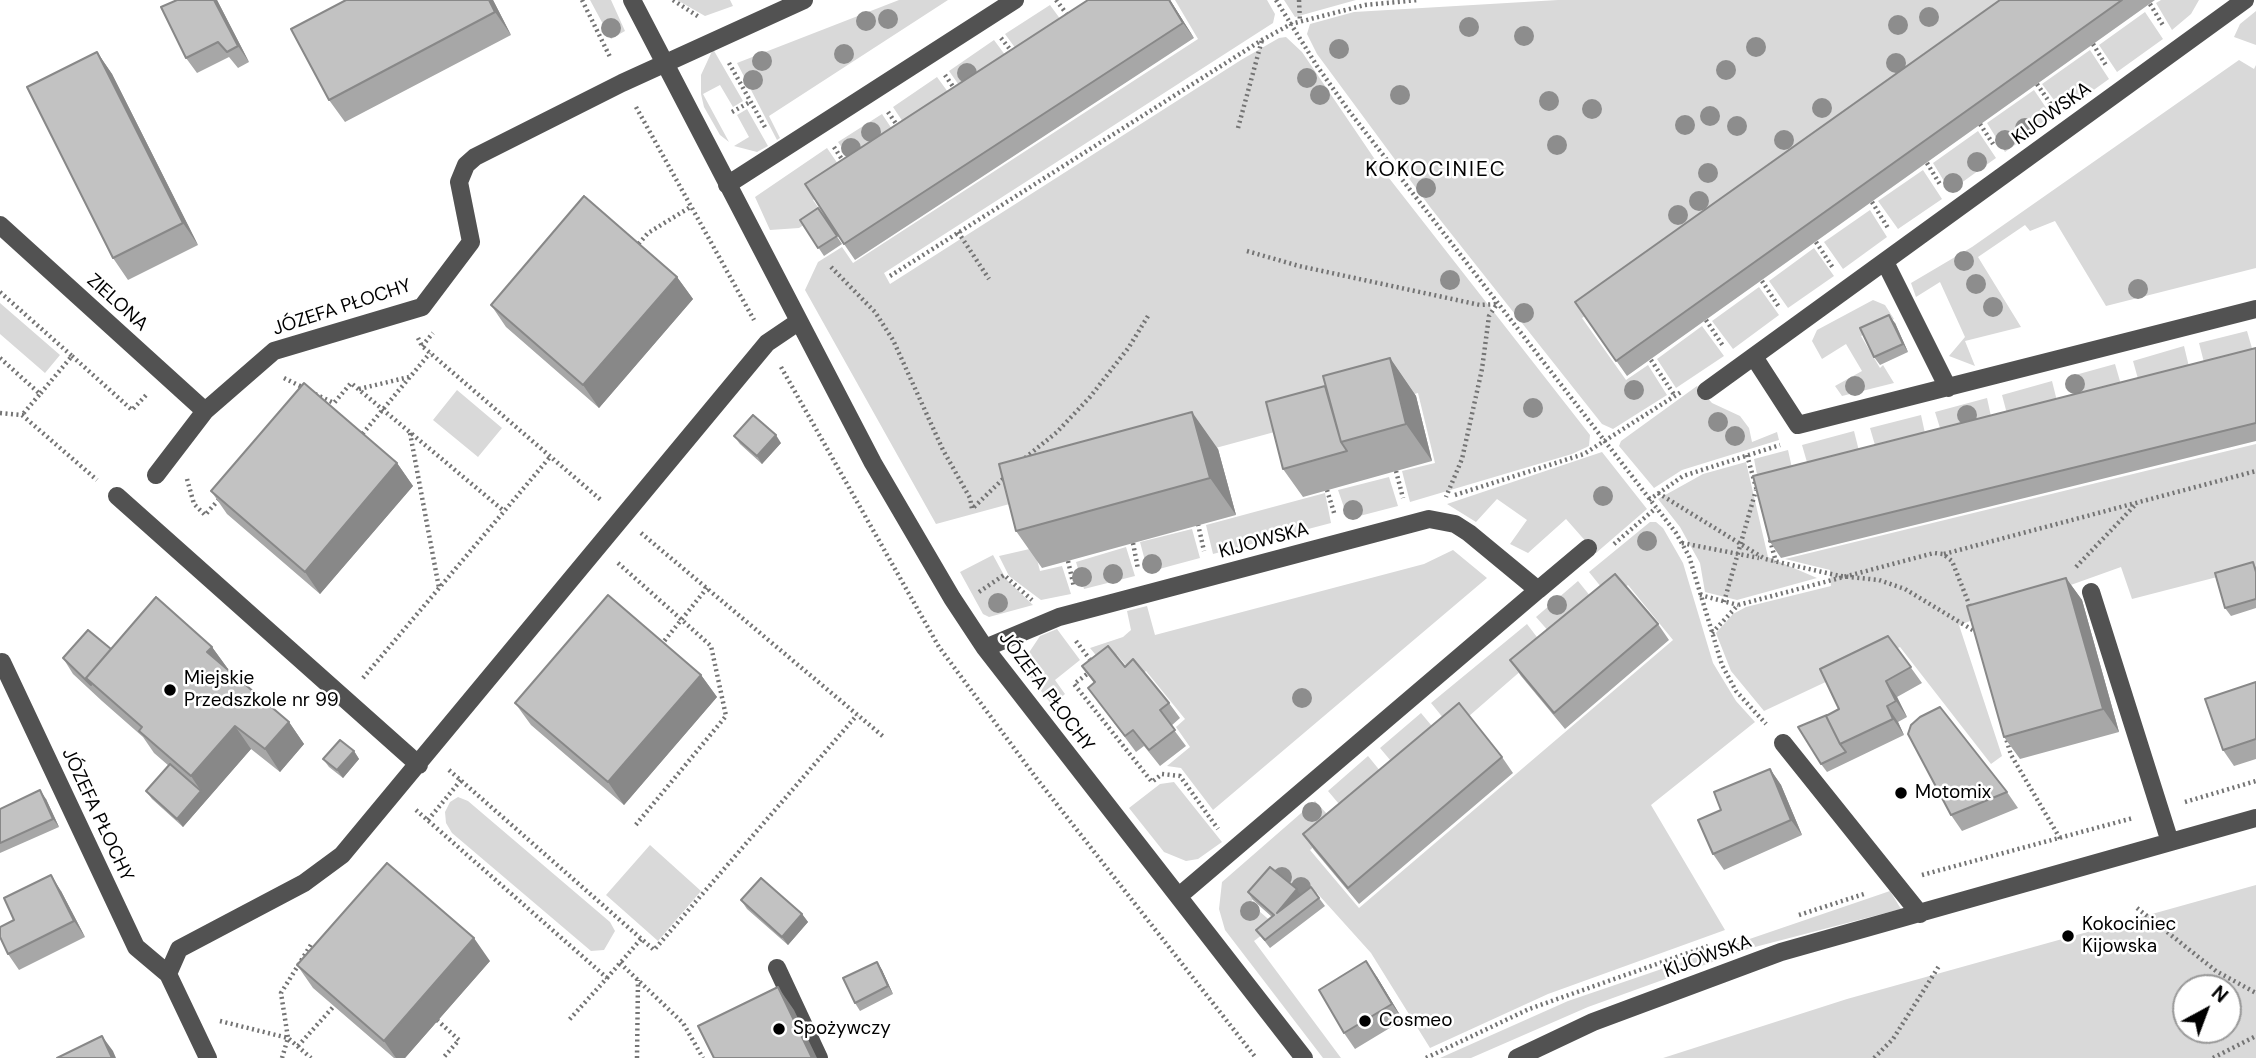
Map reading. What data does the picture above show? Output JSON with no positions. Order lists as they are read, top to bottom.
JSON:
{
  "streets": {
    "street": ["KIJOWSKA", "ZIELONA", "JÓZEFA PŁOCHY"]
  },
  "crossings": [
    ["KIJOWSKA", "JÓZEFA PŁOCHY"],
    ["ZIELONA", "JÓZEFA PŁOCHY"]
  ],
  "districts": ["KOKOCINIEC"],
  "places": [
    "Miejskie Przedszkole nr 99",
    "Motomix",
    "Kokociniec Kijowska",
    "Cosmeo",
    "Spożywczy"
  ],
  "north": "top right"
}
